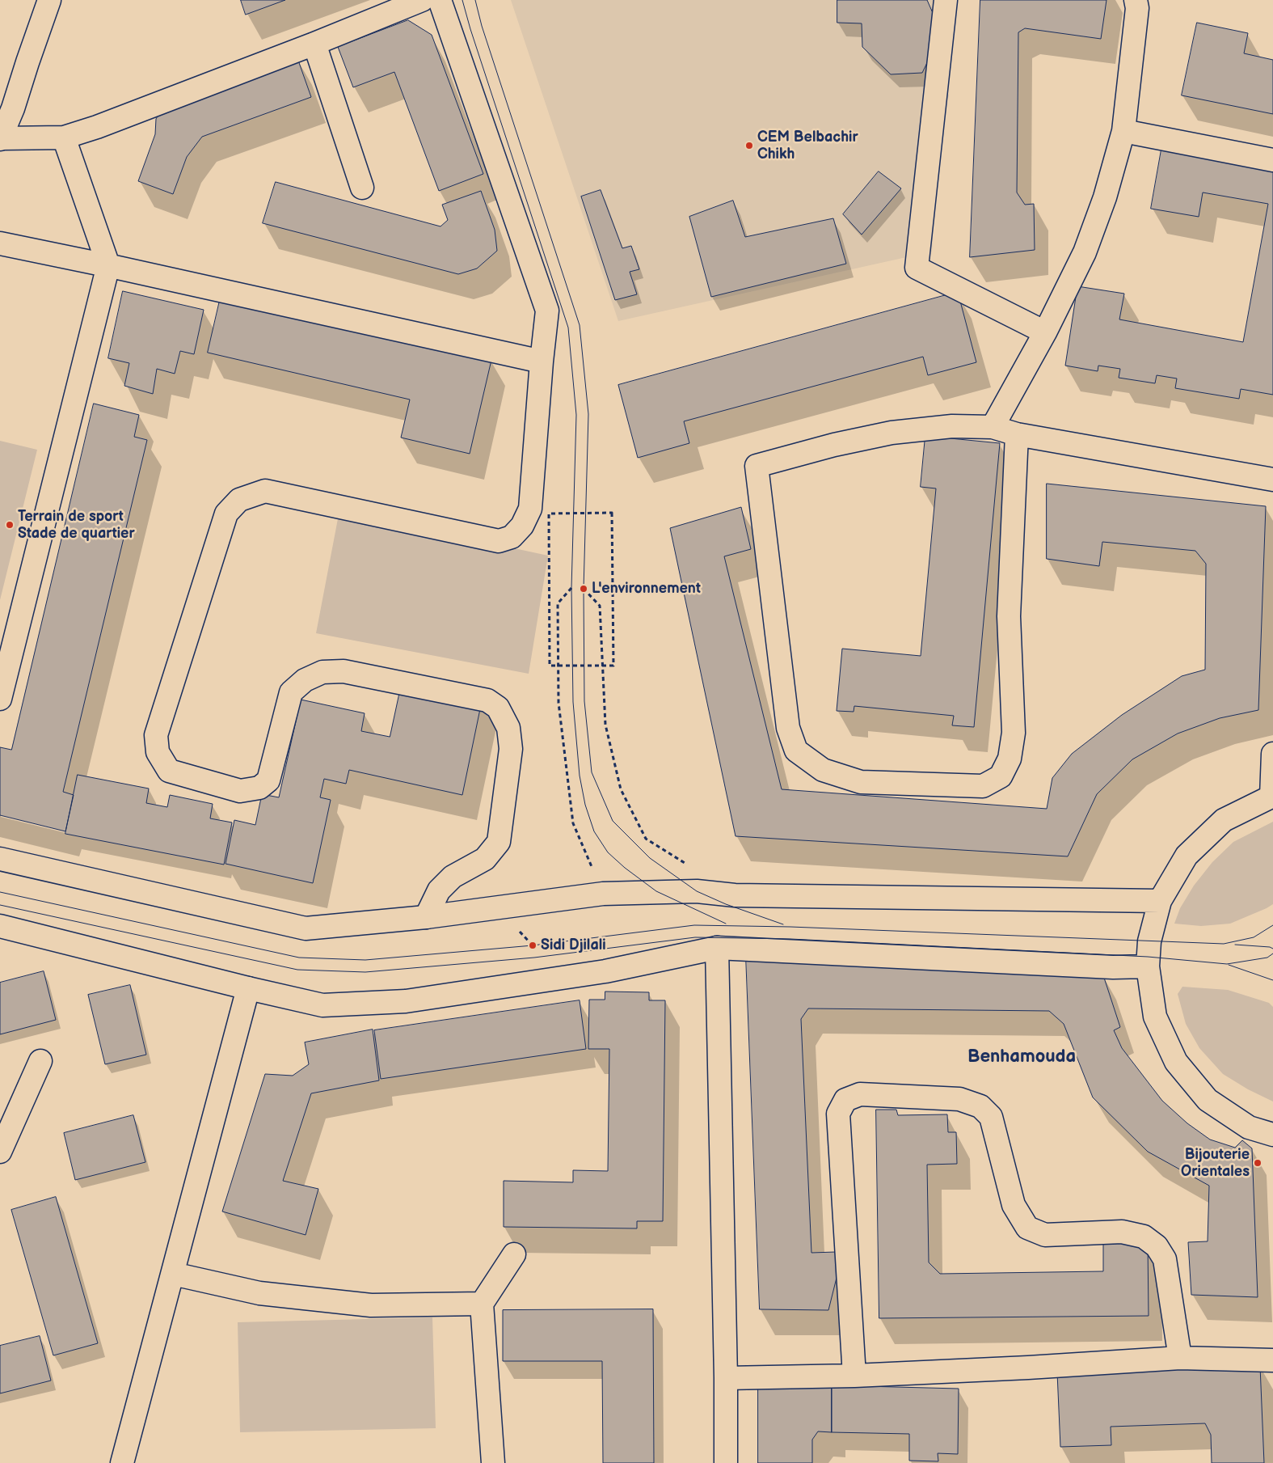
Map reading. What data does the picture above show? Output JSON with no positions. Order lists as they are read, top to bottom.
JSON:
{
  "districts": ["Benhamouda"],
  "places": [
    "CEM Belbachir Chikh",
    "Terrain de sport Stade de quartier",
    "L'environnement",
    "Sidi Djilali",
    "Bijouterie Orientales"
  ]
}
